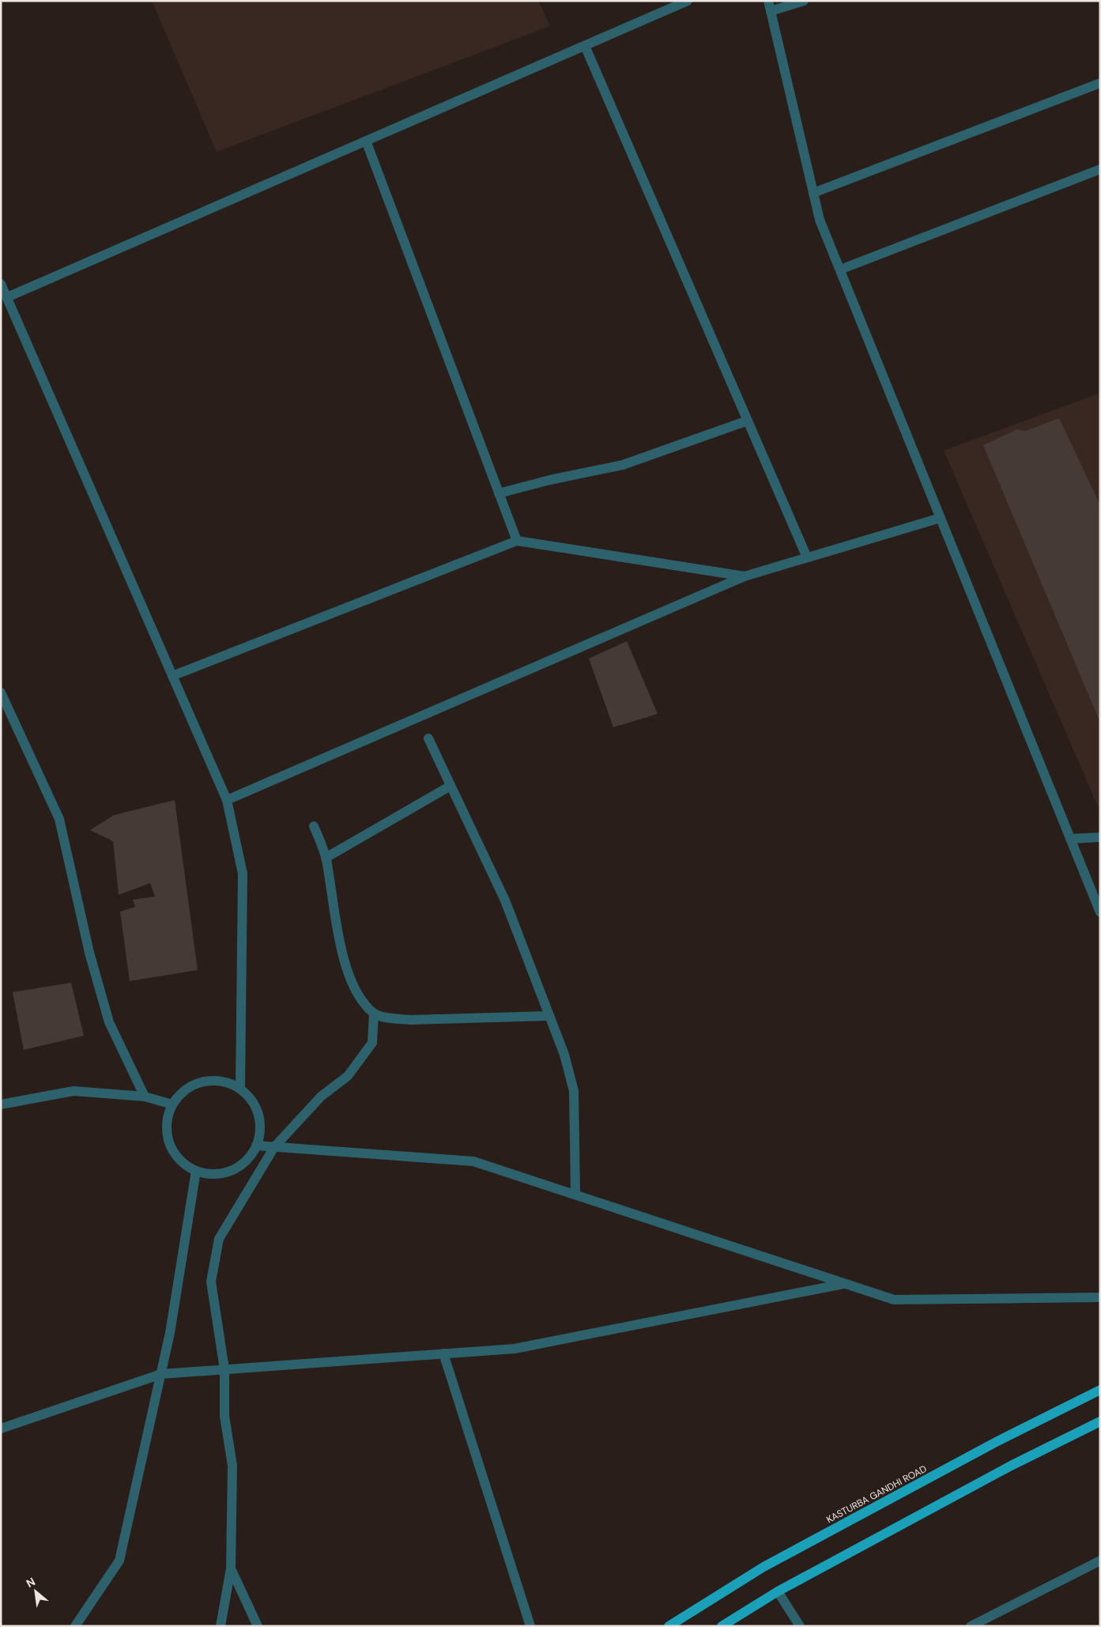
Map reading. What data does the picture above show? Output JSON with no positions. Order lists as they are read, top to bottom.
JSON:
{
  "streets": {
    "main road": ["KASTURBA GANDHI ROAD"]
  },
  "north": "top left"
}
